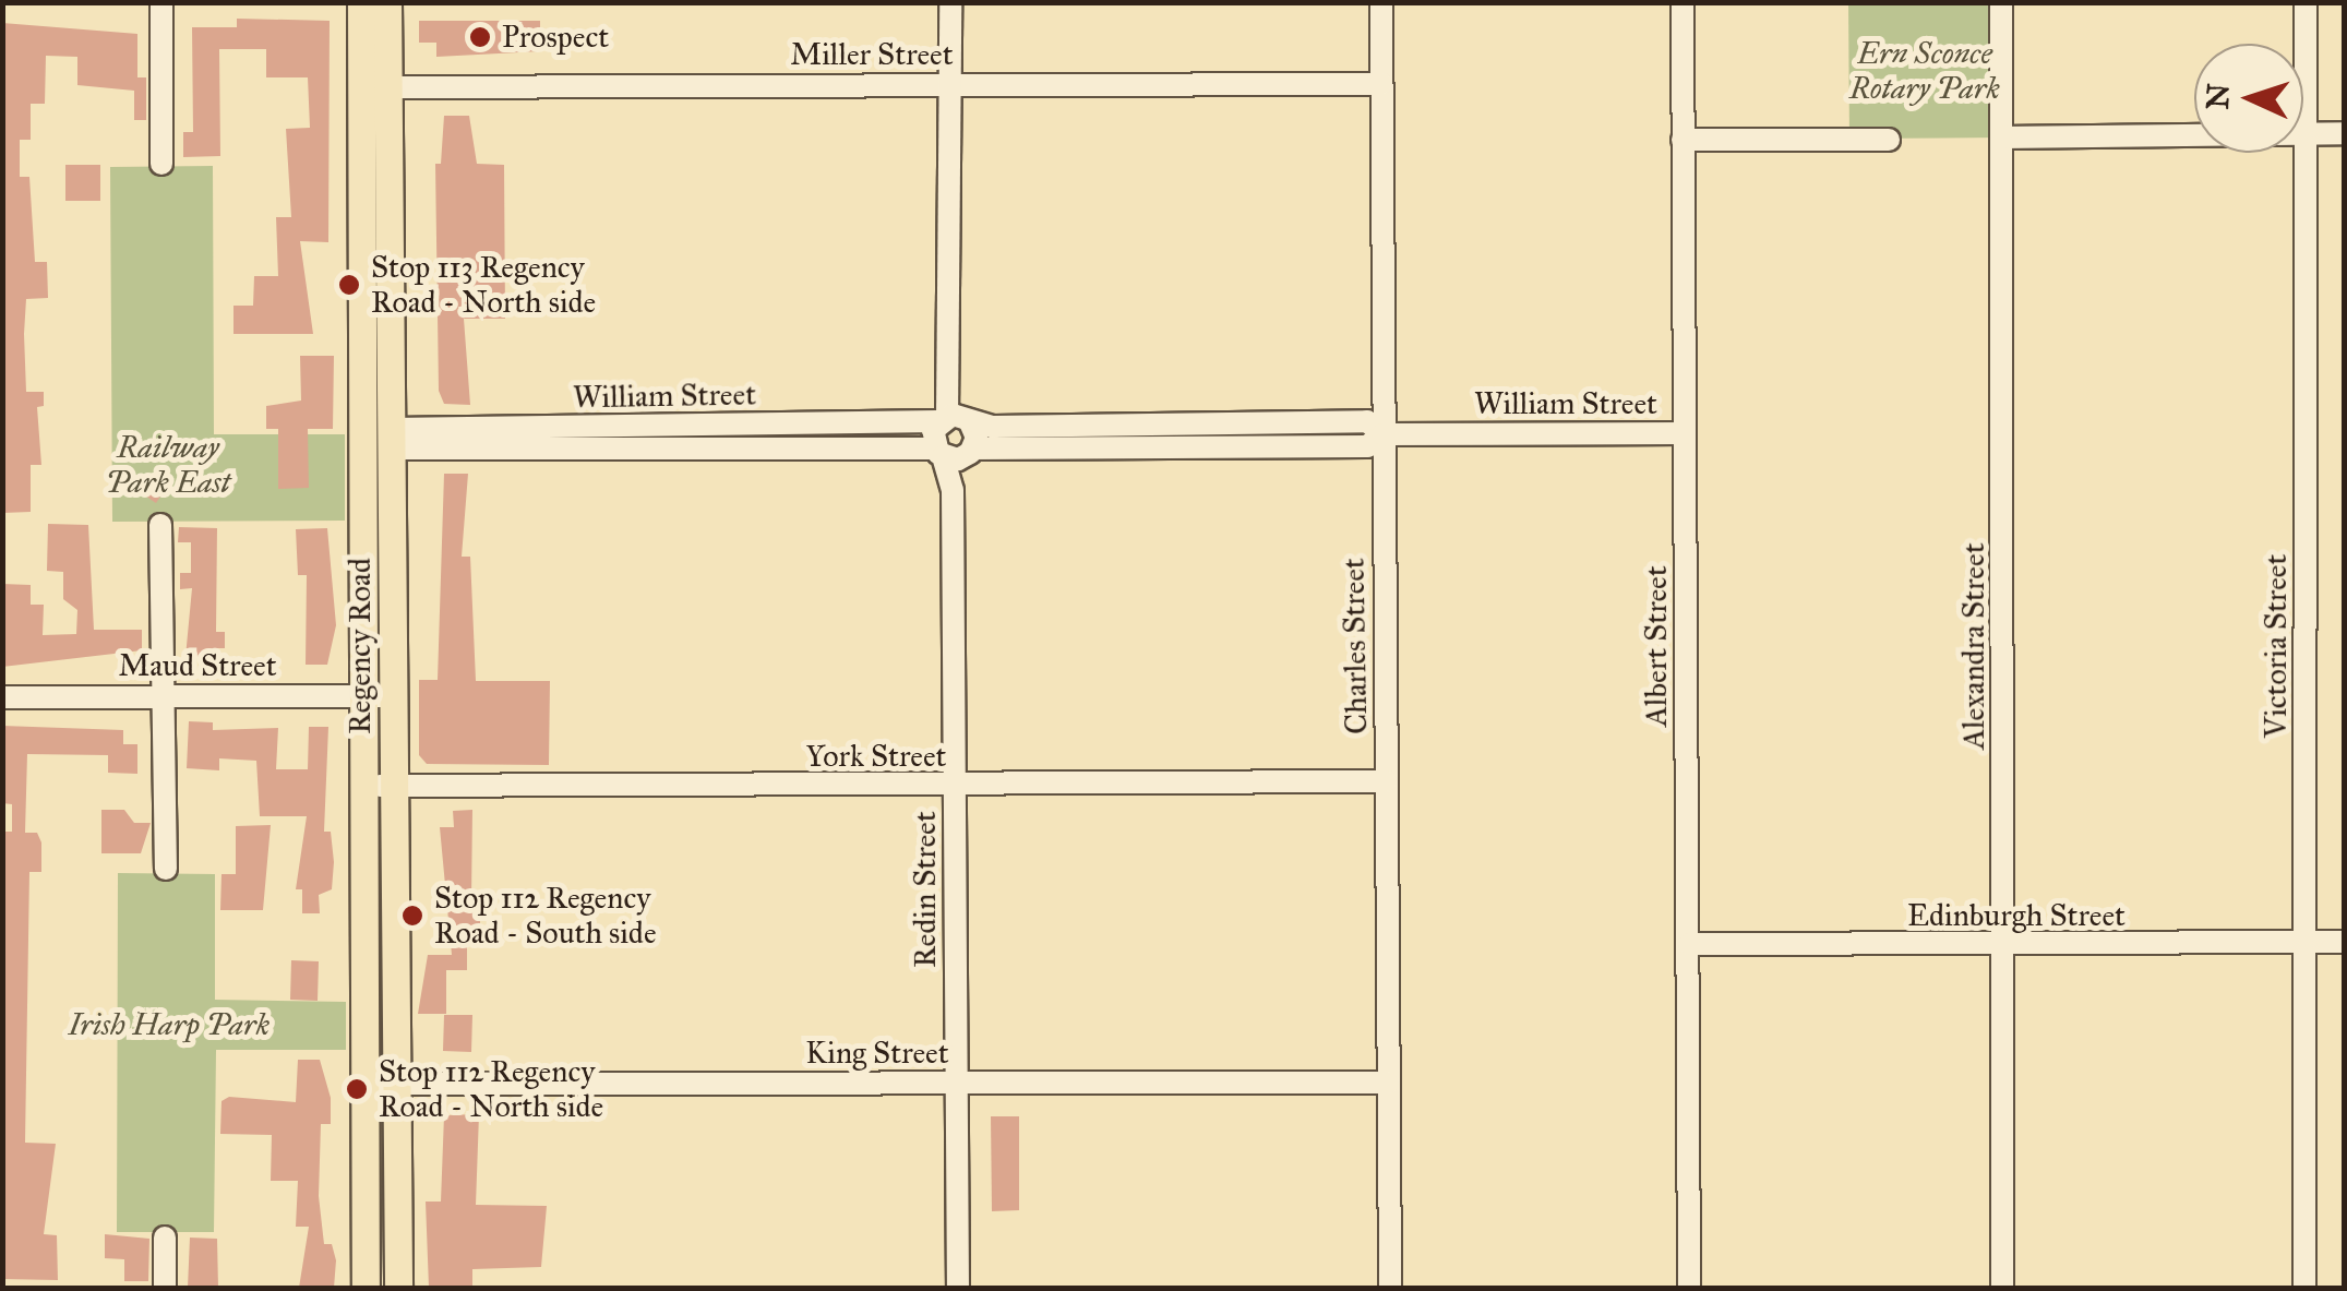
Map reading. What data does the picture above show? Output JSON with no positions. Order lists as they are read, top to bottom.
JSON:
{
  "streets": {
    "main road": ["Regency Road"],
    "street": [
      "Miller Street",
      "William Street",
      "Charles Street",
      "Albert Street",
      "Alexandra Street",
      "Victoria Street",
      "Maud Street",
      "York Street",
      "Redin Street",
      "Edinburgh Street",
      "King Street"
    ]
  },
  "crossings": [
    ["Miller Street", "Regency Road"],
    ["Miller Street", "Charles Street"],
    ["William Street", "Regency Road"],
    ["William Street", "Charles Street"],
    ["William Street", "Albert Street"],
    ["William Street", "Redin Street"],
    ["Regency Road", "Maud Street"],
    ["Regency Road", "York Street"],
    ["Regency Road", "King Street"],
    ["Charles Street", "York Street"],
    ["Charles Street", "King Street"],
    ["Albert Street", "Edinburgh Street"],
    ["Alexandra Street", "Edinburgh Street"],
    ["Victoria Street", "Edinburgh Street"],
    ["York Street", "Redin Street"],
    ["Redin Street", "King Street"]
  ],
  "parks": ["Ern Sconce Rotary Park", "Railway Park East", "Irish Harp Park"],
  "places": [
    "Prospect",
    "Stop 113 Regency Road - North side",
    "Stop 112 Regency Road - South side",
    "Stop 112 Regency Road - North side"
  ],
  "north": "left"
}
